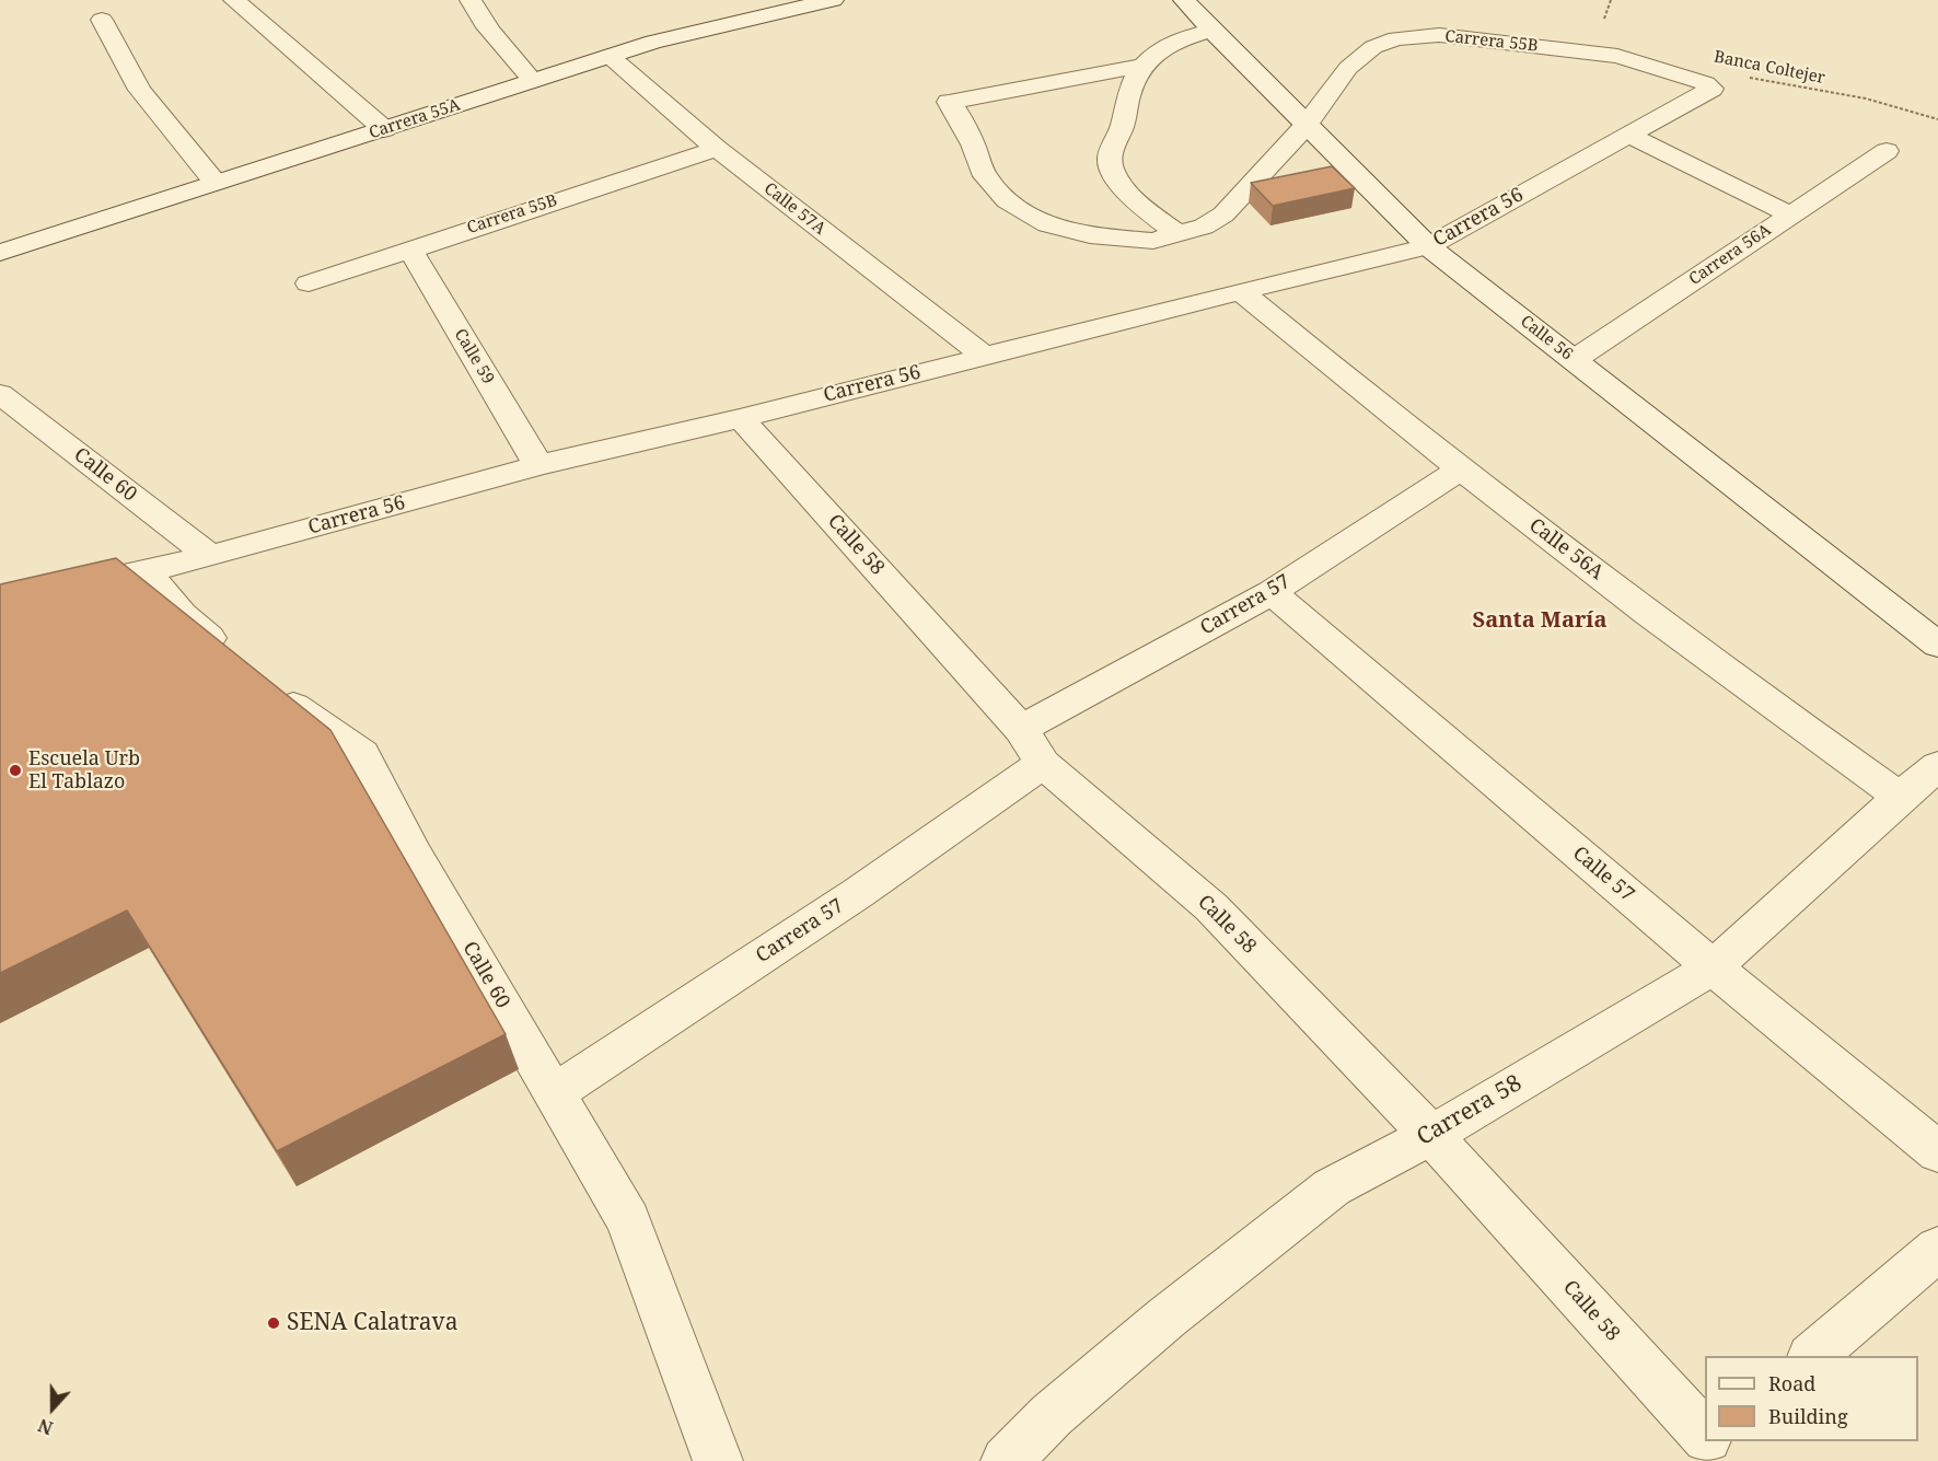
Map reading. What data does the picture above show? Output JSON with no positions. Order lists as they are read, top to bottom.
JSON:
{
  "streets": {
    "street": [
      "Carrera 55B",
      "Carrera 55A",
      "Calle 57A",
      "Carrera 56",
      "Carrera 56A",
      "Calle 56",
      "Calle 59",
      "Calle 60",
      "Calle 58",
      "Calle 56A",
      "Carrera 57",
      "Calle 57",
      "Carrera 58"
    ],
    "path": ["Banca Coltejer"]
  },
  "crossings": [
    ["Carrera 55B", "Calle 57A"],
    ["Carrera 55B", "Carrera 56"],
    ["Carrera 55B", "Calle 56"],
    ["Carrera 55B", "Calle 59"],
    ["Carrera 55A", "Calle 57A"],
    ["Calle 57A", "Carrera 56"],
    ["Carrera 56", "Calle 56"],
    ["Carrera 56", "Calle 59"],
    ["Carrera 56", "Calle 60"],
    ["Carrera 56", "Calle 58"],
    ["Carrera 56", "Calle 56A"],
    ["Carrera 56A", "Calle 56"],
    ["Calle 60", "Carrera 57"],
    ["Calle 58", "Carrera 57"],
    ["Calle 58", "Carrera 58"],
    ["Calle 56A", "Carrera 57"],
    ["Calle 56A", "Carrera 58"],
    ["Carrera 57", "Calle 57"],
    ["Calle 57", "Carrera 58"]
  ],
  "districts": ["Santa María"],
  "places": ["Escuela Urb El Tablazo", "SENA Calatrava"],
  "legend": ["Road", "Building"],
  "north": "bottom"
}
